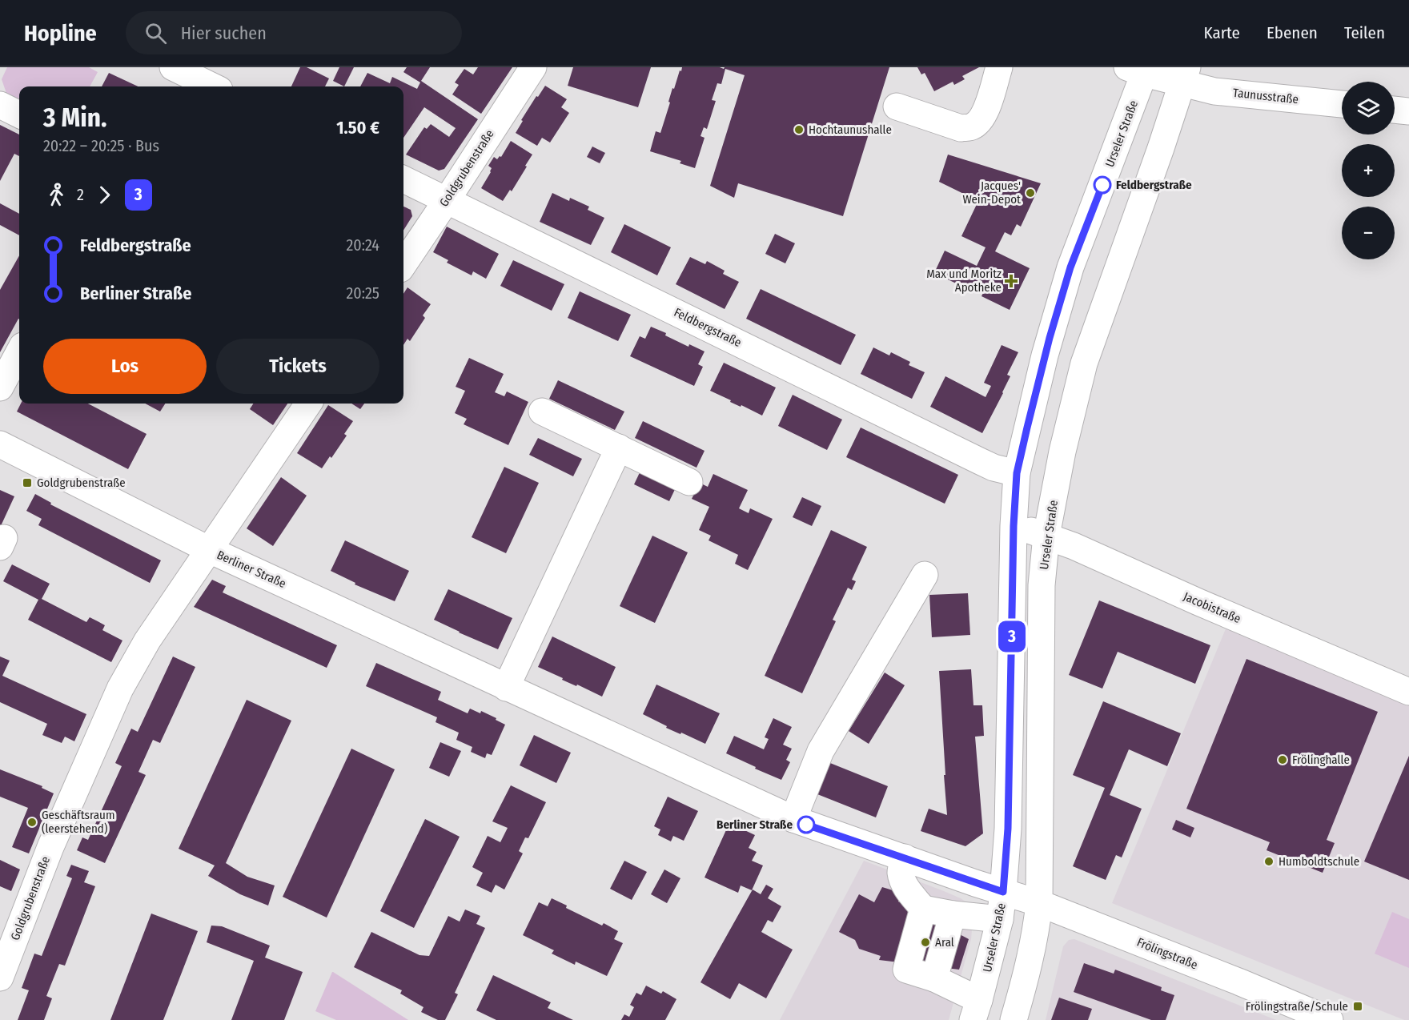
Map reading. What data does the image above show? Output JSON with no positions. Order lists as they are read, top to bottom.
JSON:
{
  "streets": {
    "street": [
      "Taunusstraße",
      "Urseler Straße",
      "Goldgrubenstraße",
      "Feldbergstraße",
      "Berliner Straße",
      "Jacobistraße",
      "Frölingstraße"
    ]
  },
  "crossings": [
    ["Taunusstraße", "Urseler Straße"],
    ["Urseler Straße", "Feldbergstraße"],
    ["Urseler Straße", "Berliner Straße"],
    ["Urseler Straße", "Jacobistraße"],
    ["Urseler Straße", "Frölingstraße"],
    ["Goldgrubenstraße", "Feldbergstraße"],
    ["Goldgrubenstraße", "Berliner Straße"],
    ["Berliner Straße", "Frölingstraße"]
  ],
  "places": {
    "other": [
      "Hochtaunushalle",
      "Feldbergstraße",
      "Jacques' Wein-Depot",
      "Frölinghalle",
      "Geschäftsraum (leerstehend)",
      "Berliner Straße",
      "Humboldtschule",
      "Aral"
    ],
    "health": ["Max und Moritz Apotheke"],
    "transit": ["Goldgrubenstraße", "Frölingstraße/Schule"]
  },
  "lines": ["bus line 3"],
  "page": {
    "header": "Hopline",
    "search": "Hier suchen",
    "nav": ["Karte", "Ebenen", "Teilen"],
    "on_map": "3",
    "map_buttons": ["+", "−"],
    "heading": ["3 Min.", "20:22 – 20:25 · Bus", "1.50 €"],
    "legs": ["2", "3"],
    "list": [
      {
        "name": "Feldbergstraße",
        "value": "20:24"
      },
      {
        "name": "Berliner Straße",
        "value": "20:25"
      }
    ],
    "buttons": ["Los", "Tickets"]
  }
}
